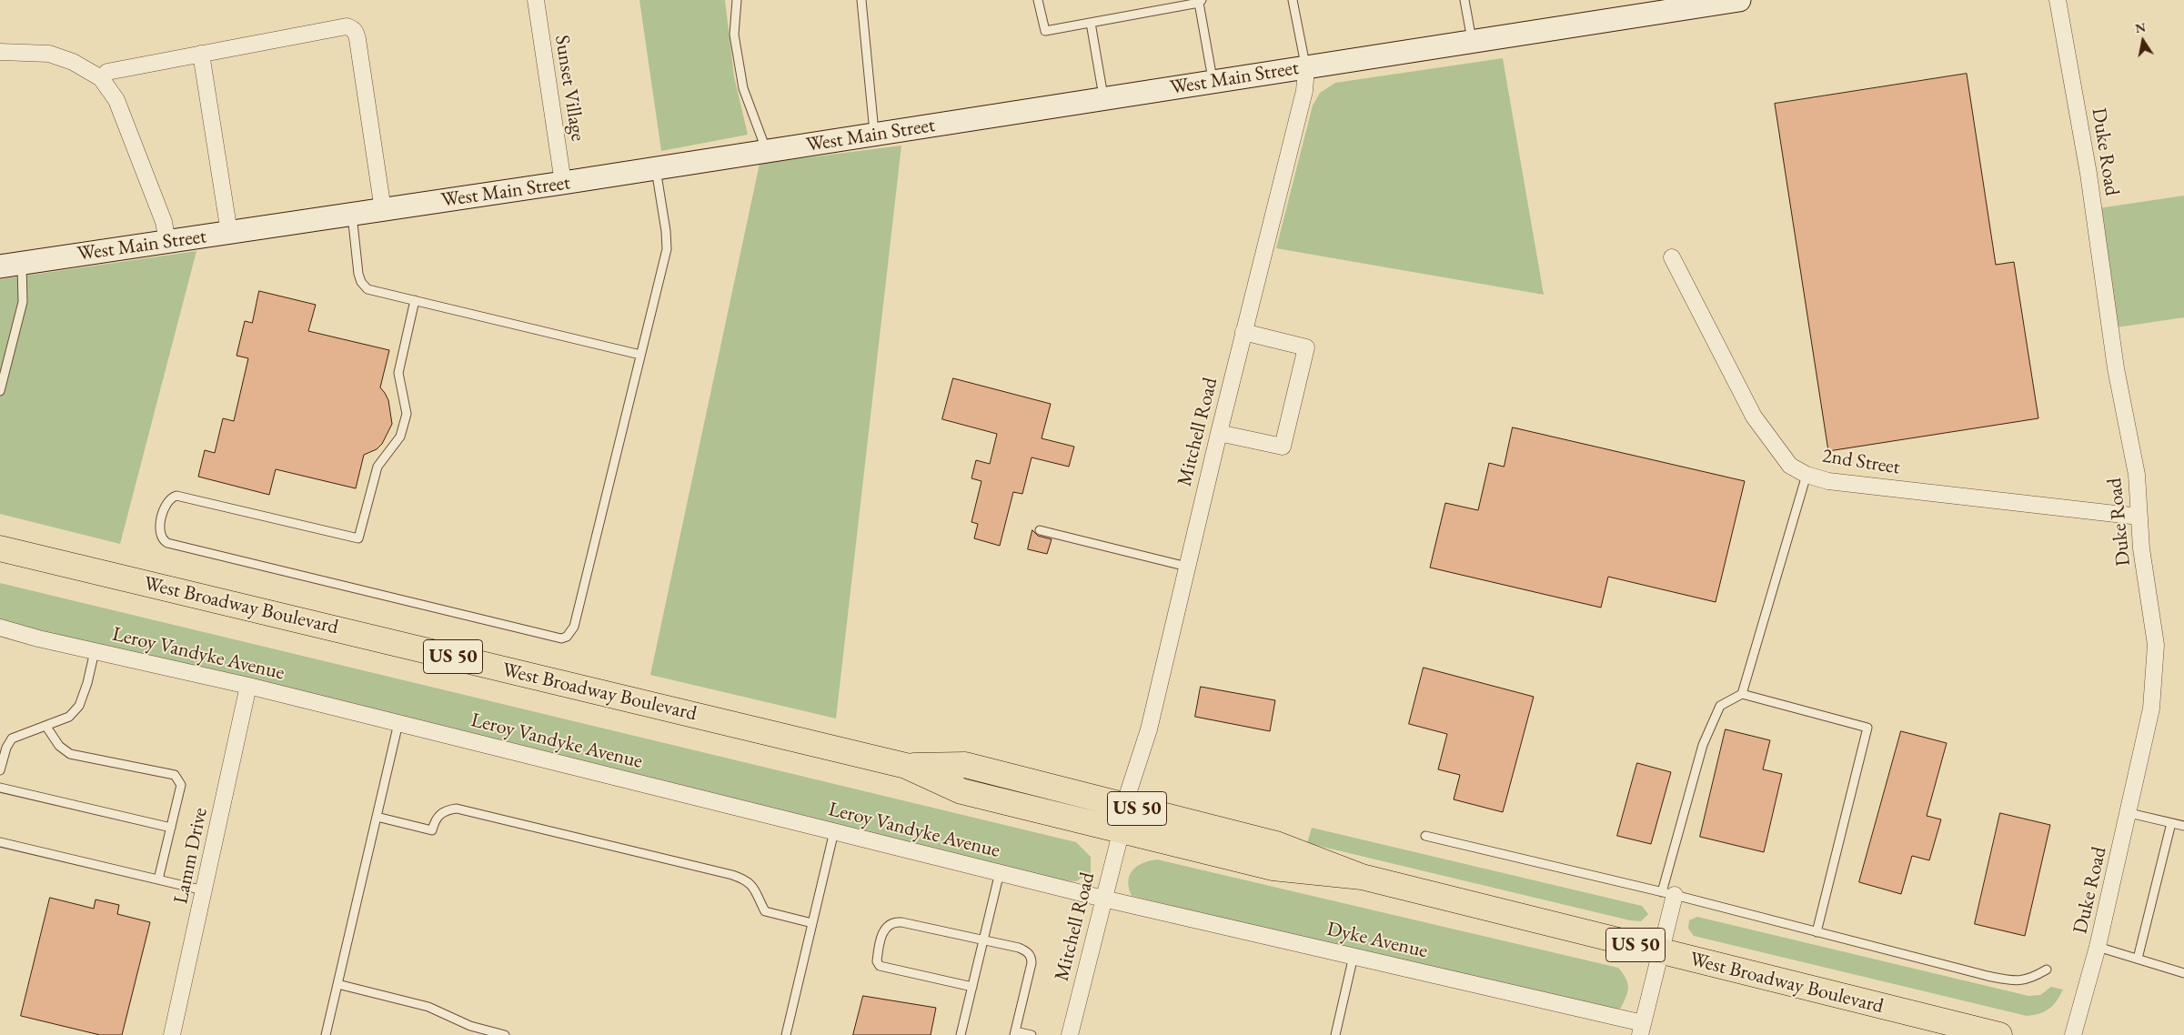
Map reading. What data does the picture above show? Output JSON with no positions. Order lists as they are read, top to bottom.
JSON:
{
  "streets": {
    "highway": ["West Broadway Boulevard", "US 50"],
    "main road": ["West Main Street"],
    "street": [
      "Sunset Village",
      "Duke Road",
      "Mitchell Road",
      "2nd Street",
      "Leroy Vandyke Avenue",
      "Lamm Drive",
      "Dyke Avenue"
    ]
  },
  "crossings": [
    ["West Main Street", "Sunset Village"],
    ["West Main Street", "Mitchell Road"],
    ["Duke Road", "2nd Street"],
    ["Mitchell Road", "West Broadway Boulevard"],
    ["Mitchell Road", "Leroy Vandyke Avenue"],
    ["Mitchell Road", "Dyke Avenue"],
    ["Leroy Vandyke Avenue", "Lamm Drive"],
    ["Leroy Vandyke Avenue", "Dyke Avenue"]
  ],
  "north": "top"
}
